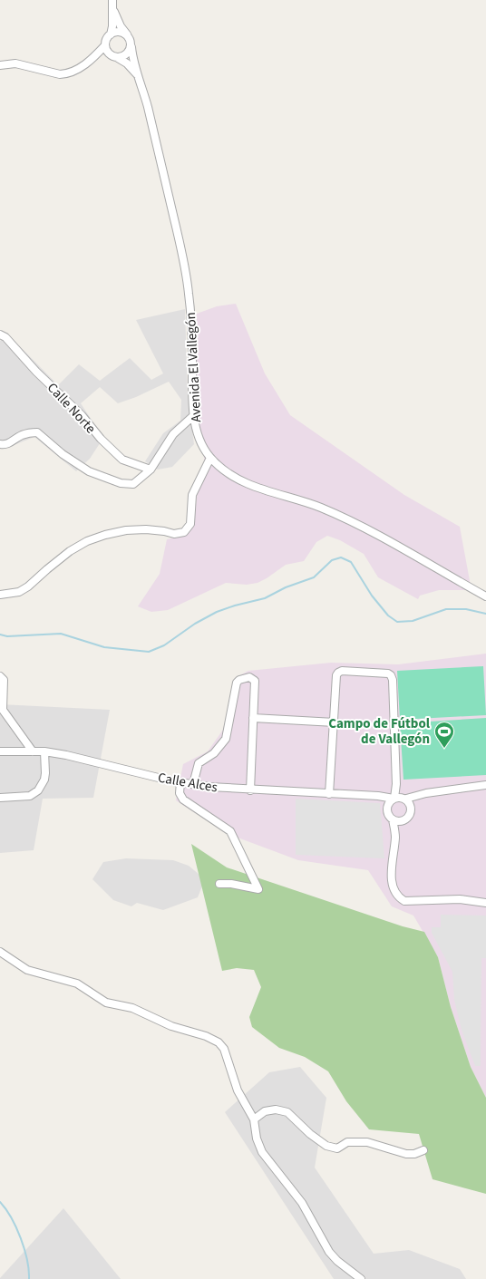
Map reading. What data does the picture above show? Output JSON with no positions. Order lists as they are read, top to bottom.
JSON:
{
  "streets": {
    "street": ["Avenida El Vallegón", "Calle Norte", "Calle Alces"]
  },
  "places": {
    "sports": ["Campo de Fútbol de Vallegón"]
  }
}
